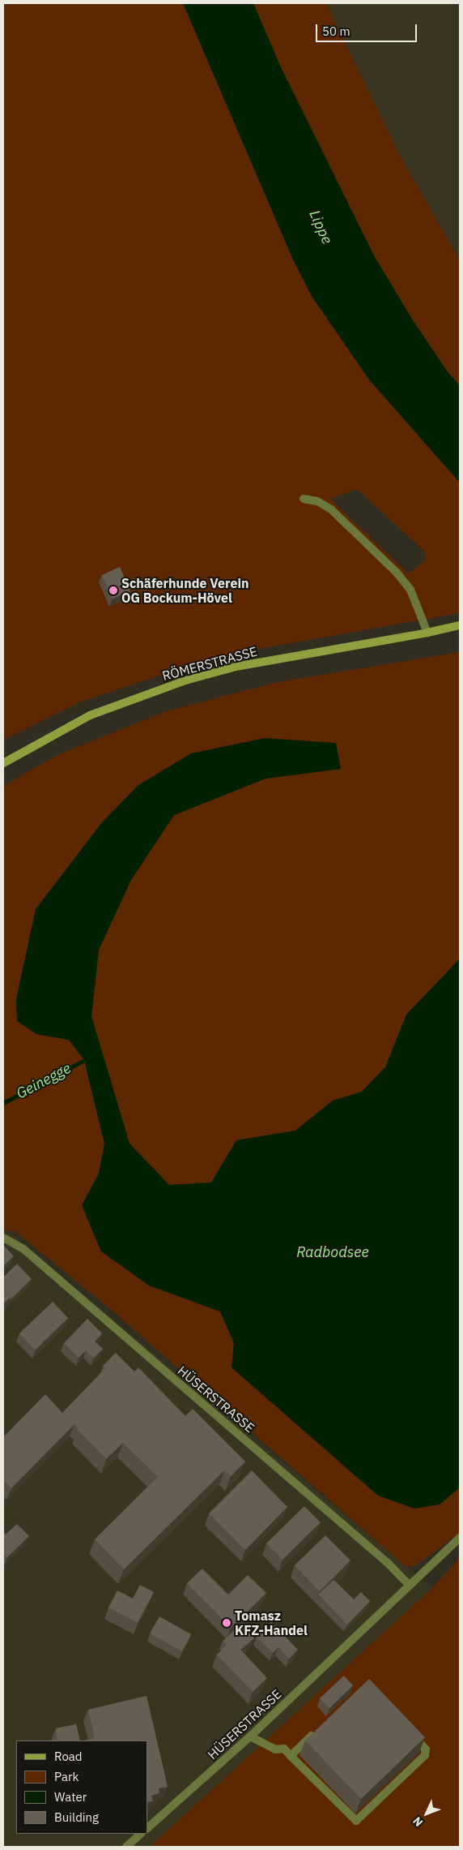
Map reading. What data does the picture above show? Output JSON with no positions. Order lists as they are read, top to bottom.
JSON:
{
  "streets": {
    "main road": ["RÖMERSTRASSE"],
    "street": ["HÜSERSTRASSE"]
  },
  "water": ["Lippe", "Geinegge", "Radbodsee"],
  "places": ["Schäferhunde Verein OG Bockum-Hövel", "Tomasz KFZ-Handel"],
  "legend": [
    "Road",
    "Park",
    "Water",
    "Building"
  ],
  "scale_bar": "50 m",
  "north": "bottom left"
}
